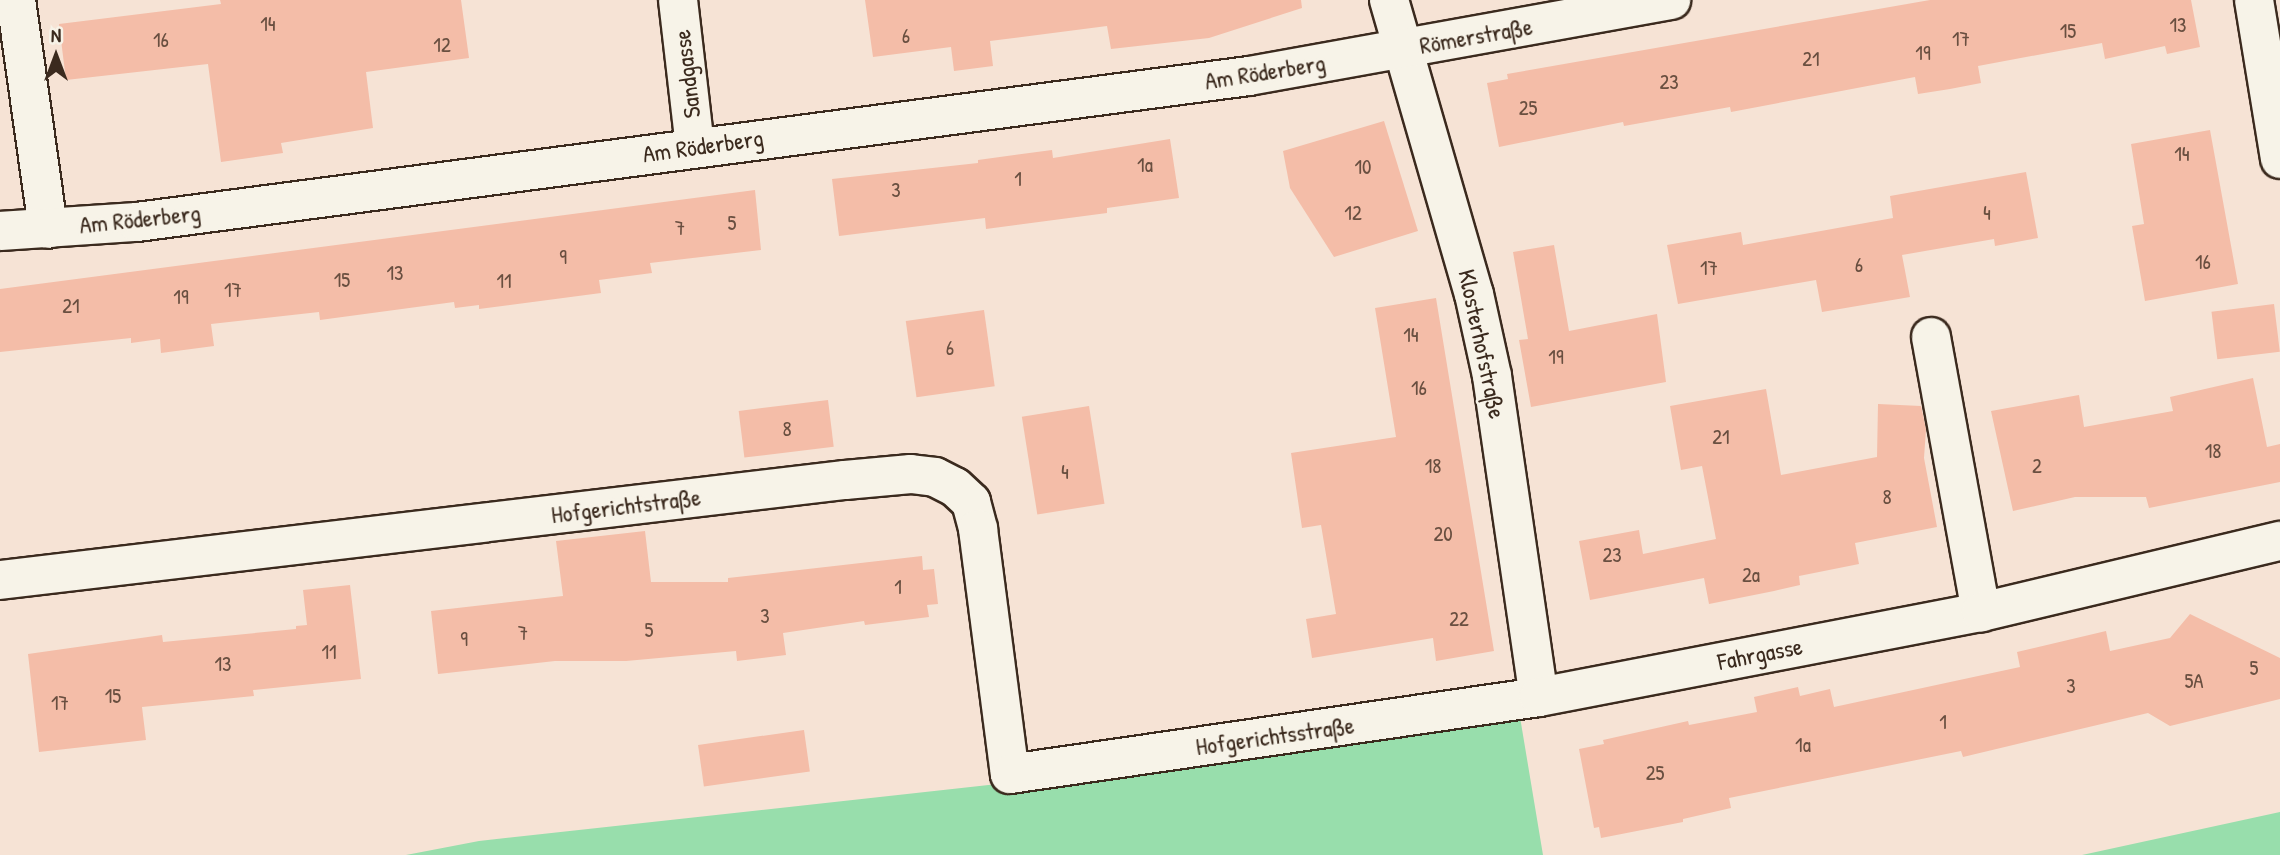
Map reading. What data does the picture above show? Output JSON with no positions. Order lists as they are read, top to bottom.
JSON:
{
  "streets": {
    "street": [
      "Römerstraße",
      "Am Röderberg",
      "Sandgasse",
      "Klosterhofstraße",
      "Hofgerichtstraße",
      "Fahrgasse",
      "Hofgerichtsstraße"
    ]
  },
  "crossings": [
    ["Römerstraße", "Am Röderberg"],
    ["Römerstraße", "Klosterhofstraße"],
    ["Am Röderberg", "Sandgasse"],
    ["Am Röderberg", "Klosterhofstraße"],
    ["Klosterhofstraße", "Fahrgasse"],
    ["Klosterhofstraße", "Hofgerichtsstraße"],
    ["Hofgerichtstraße", "Hofgerichtsstraße"],
    ["Fahrgasse", "Hofgerichtsstraße"]
  ],
  "house_numbers": [
    "14",
    "13",
    "15",
    "6",
    "17",
    "16",
    "12",
    "19",
    "21",
    "23",
    "25",
    "14",
    "1a",
    "10",
    "1",
    "3",
    "12",
    "4",
    "5",
    "7",
    "9",
    "16",
    "6",
    "17",
    "13",
    "15",
    "11",
    "17",
    "19",
    "21",
    "14",
    "6",
    "19",
    "16",
    "8",
    "21",
    "18",
    "18",
    "2",
    "4",
    "8",
    "20",
    "23",
    "2a",
    "1",
    "3",
    "22",
    "5",
    "7",
    "9",
    "11",
    "13",
    "5",
    "5A",
    "3",
    "15",
    "17",
    "1",
    "1a",
    "25"
  ],
  "north": "top"
}
